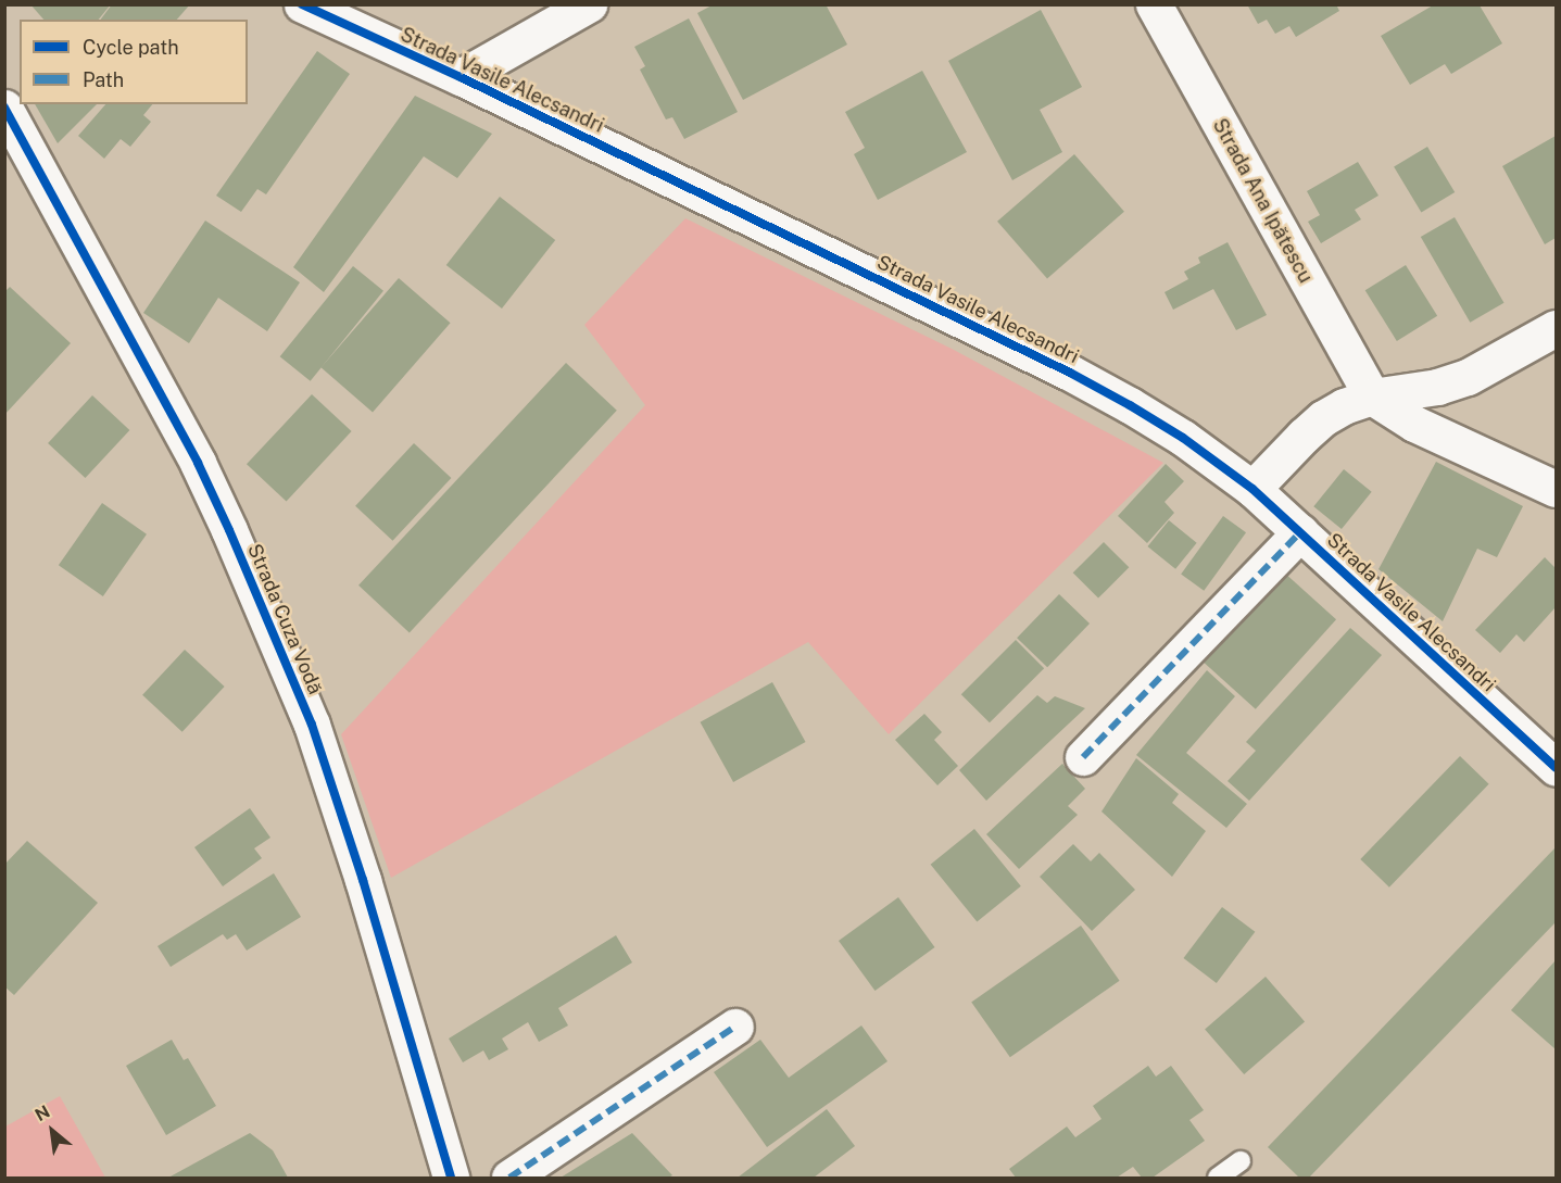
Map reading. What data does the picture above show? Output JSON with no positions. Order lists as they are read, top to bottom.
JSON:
{
  "streets": {
    "street": ["Strada Vasile Alecsandri", "Strada Ana Ipătescu", "Strada Cuza Vodă"]
  },
  "legend": ["Cycle path", "Path"],
  "north": "top left"
}
